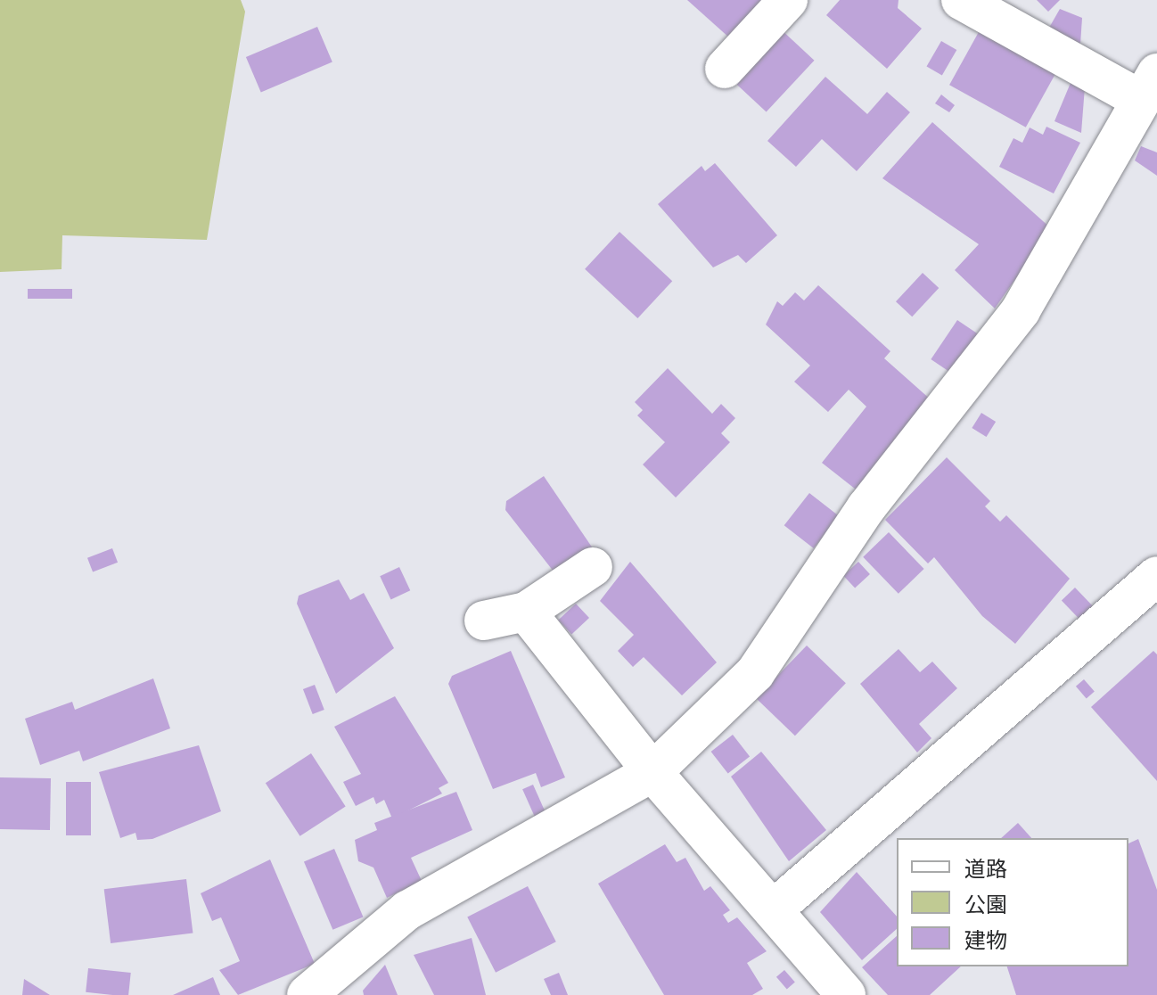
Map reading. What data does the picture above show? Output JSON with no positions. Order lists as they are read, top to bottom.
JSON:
{
  "legend": ["道路", "公園", "建物"]
}
